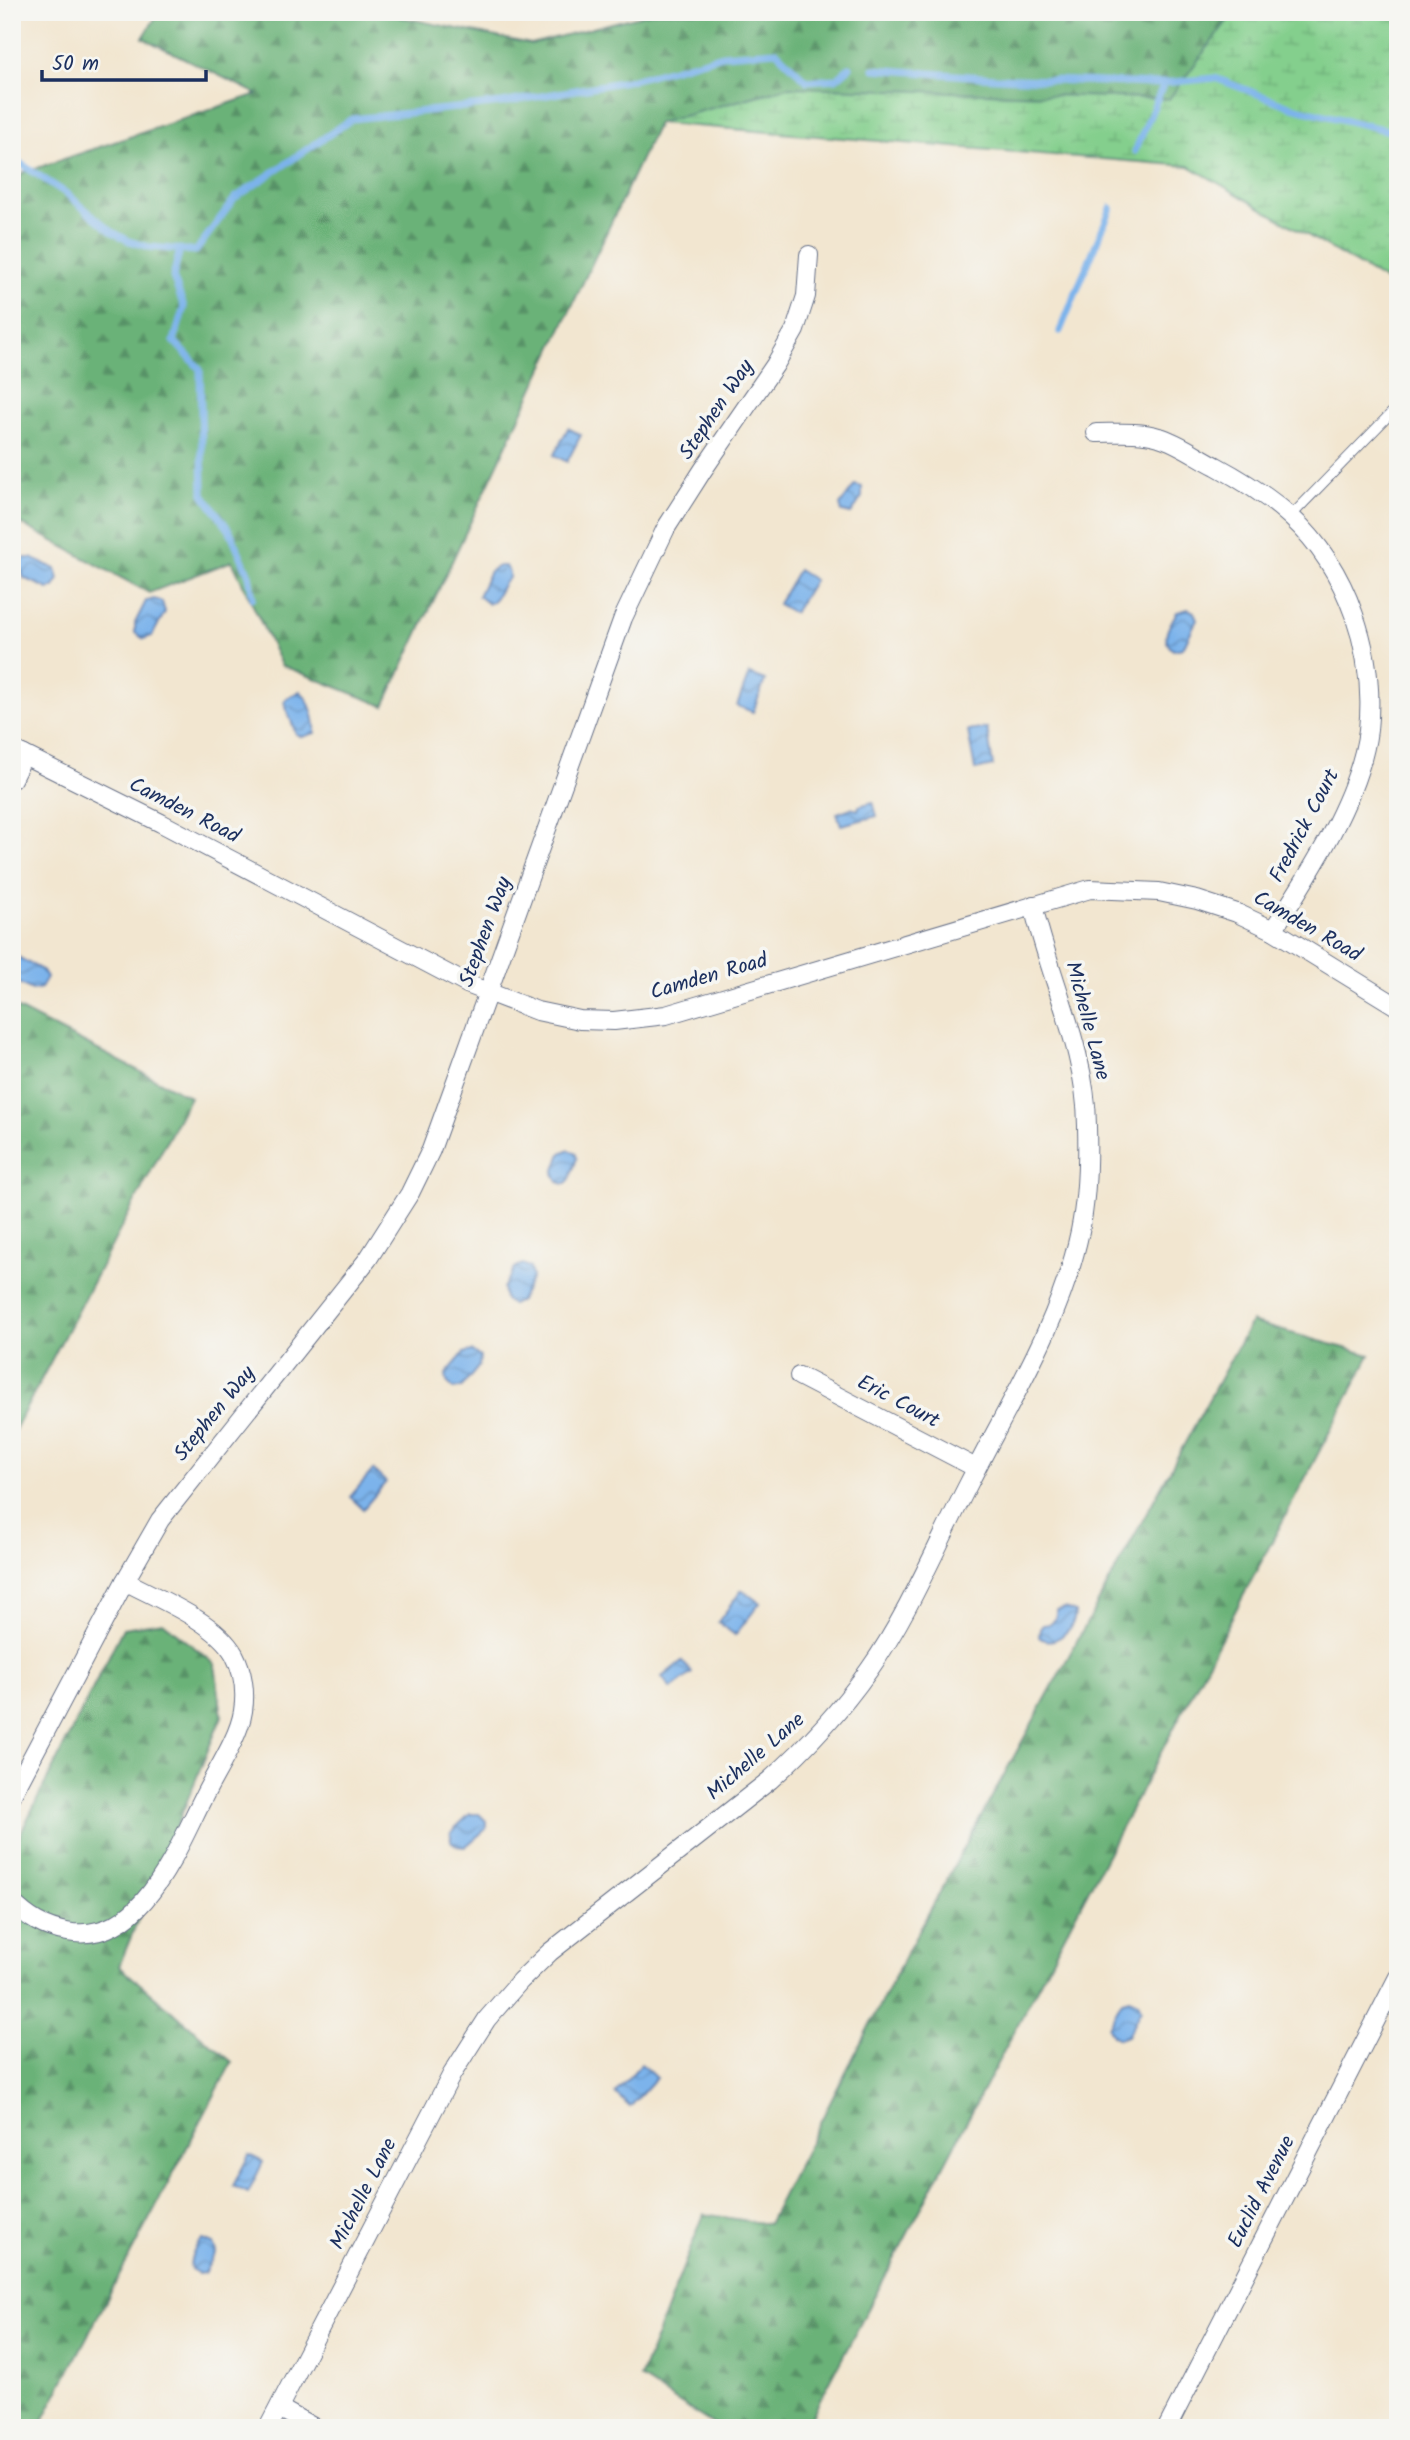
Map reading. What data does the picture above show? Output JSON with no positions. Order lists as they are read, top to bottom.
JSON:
{
  "streets": {
    "street": [
      "Stephen Way",
      "Camden Road",
      "Fredrick Court",
      "Michelle Lane",
      "Eric Court",
      "Euclid Avenue"
    ]
  },
  "crossings": [
    ["Stephen Way", "Camden Road"],
    ["Camden Road", "Fredrick Court"],
    ["Camden Road", "Michelle Lane"],
    ["Michelle Lane", "Eric Court"]
  ],
  "scale_bar": "50 m"
}
